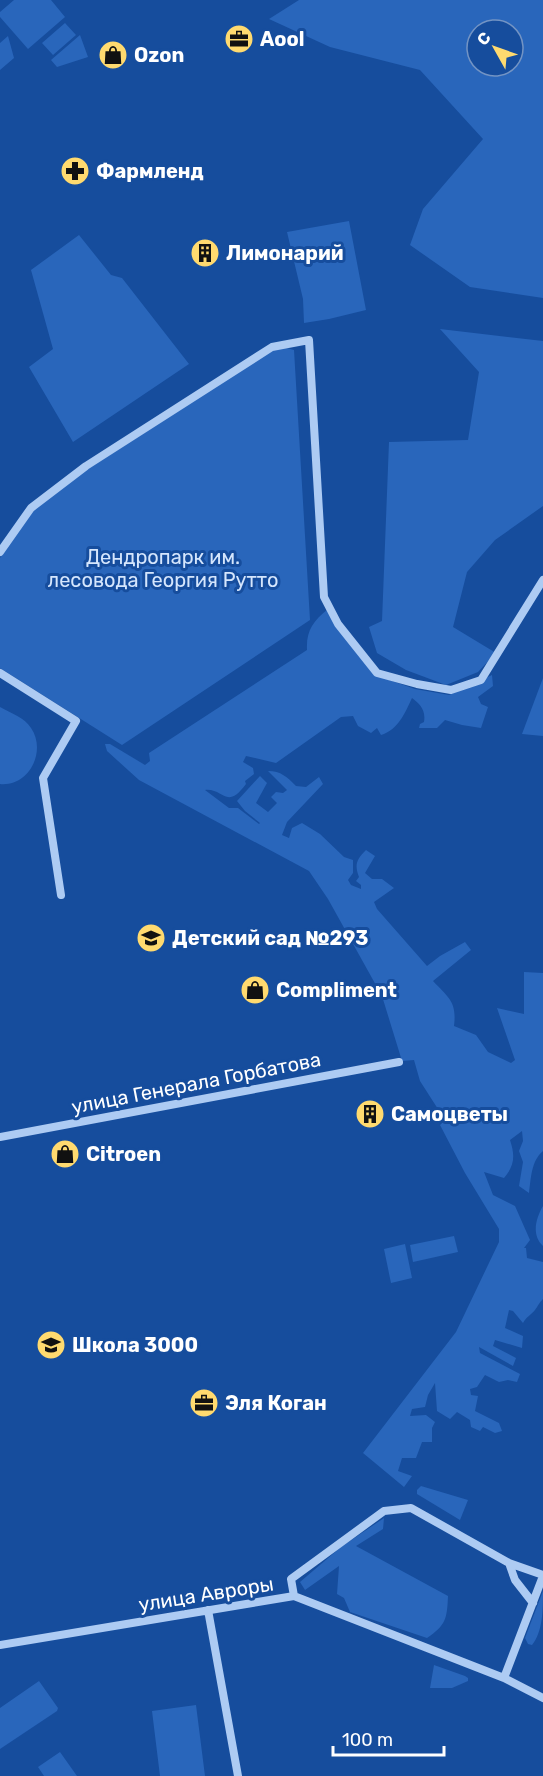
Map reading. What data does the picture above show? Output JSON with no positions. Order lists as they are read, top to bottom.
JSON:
{
  "streets": {
    "street": ["улица Генерала Горбатова", "улица Авроры"]
  },
  "parks": ["Дендропарк им. лесовода Георгия Рутто"],
  "places": {
    "office": ["Aool", "Эля Коган"],
    "shop": ["Ozon", "Compliment", "Citroen"],
    "pharmacy": ["Фармленд"],
    "building": ["Лимонарий", "Самоцветы"],
    "school or university": ["Детский сад №293", "Школа 3000"]
  },
  "scale_bar": "100 m",
  "north": "top left"
}
